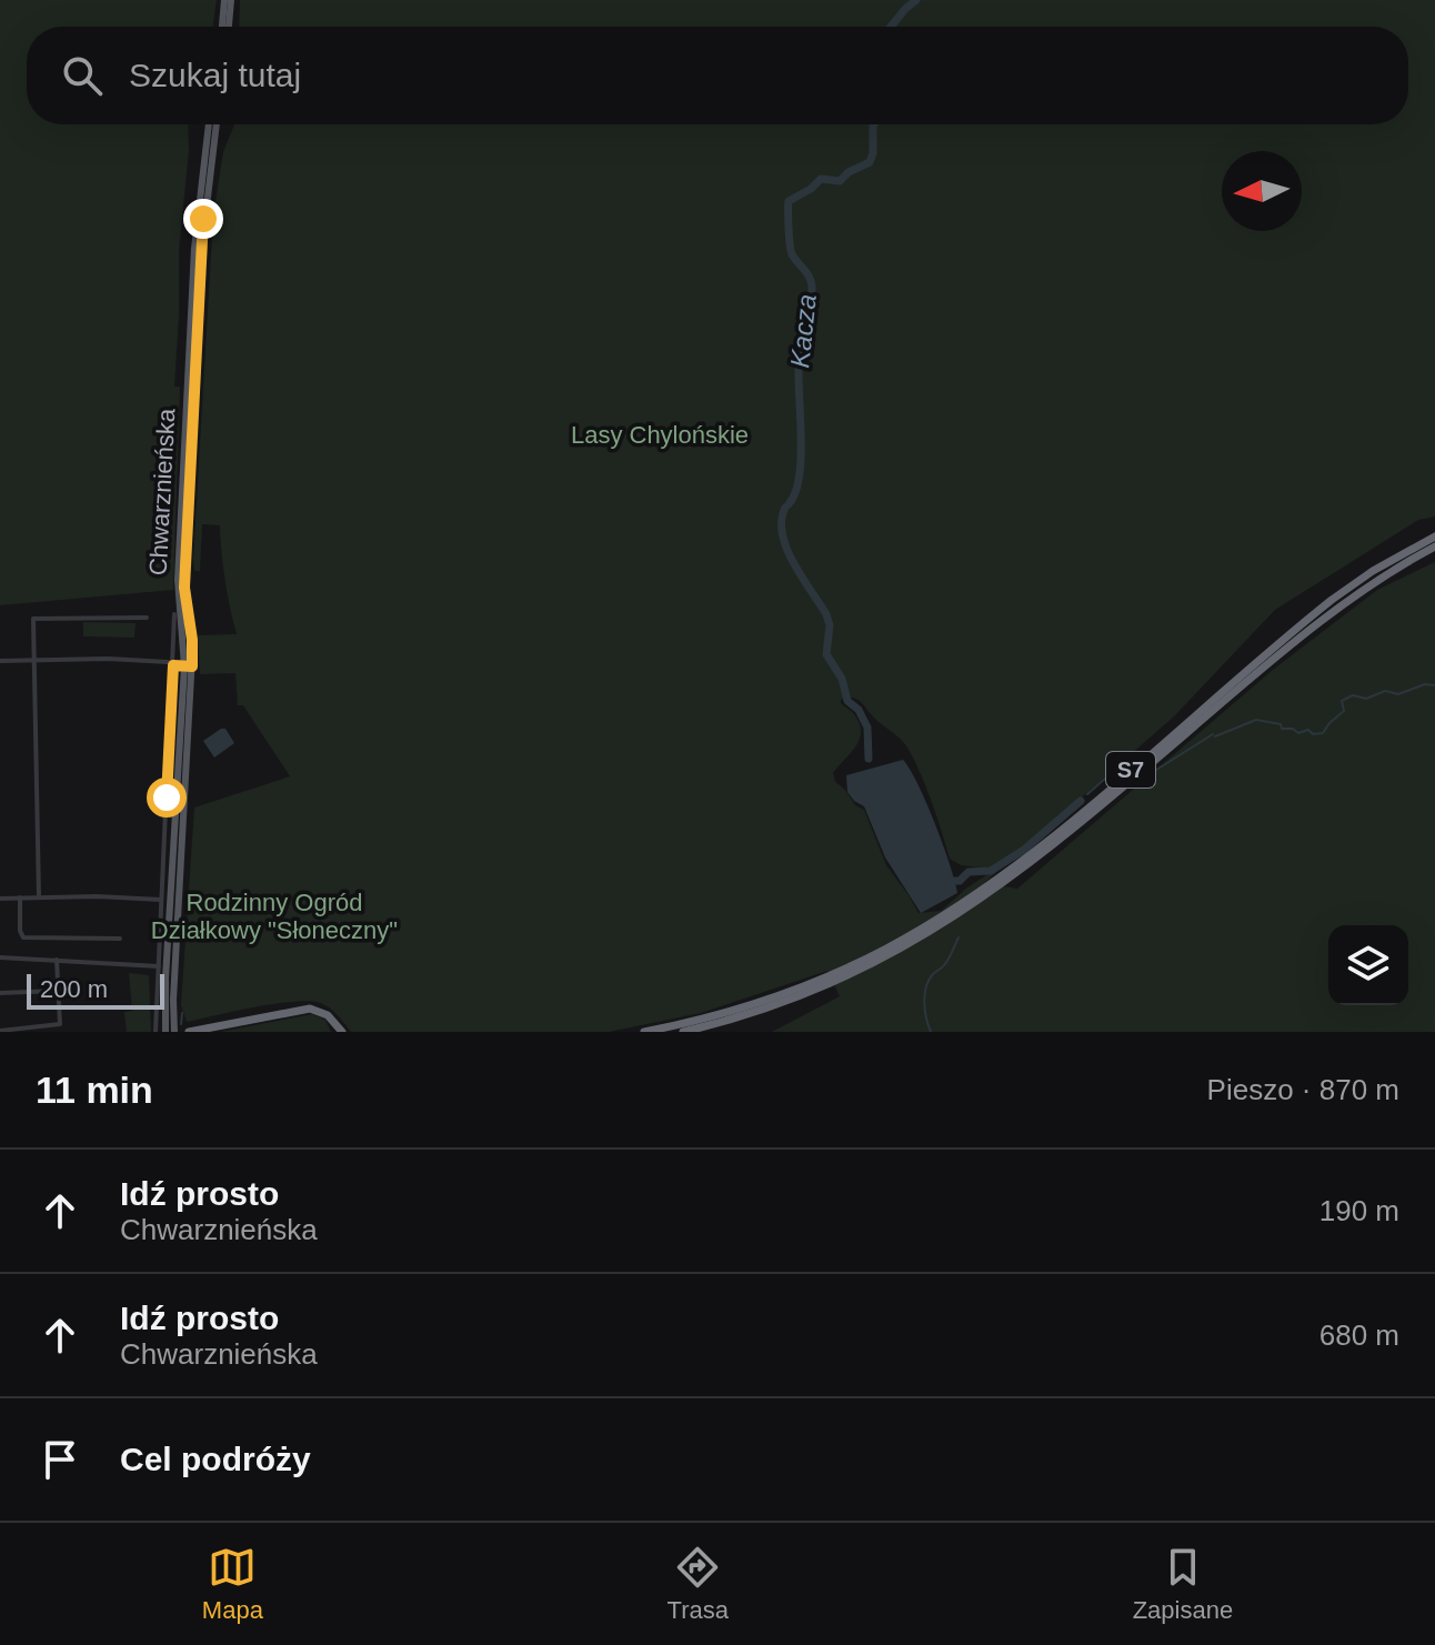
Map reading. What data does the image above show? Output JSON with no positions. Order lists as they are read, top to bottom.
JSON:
{
  "streets": {
    "highway": ["S7"],
    "main road": ["Chwarznieńska"]
  },
  "water": ["Kacza"],
  "parks": ["Lasy Chylońskie", "Rodzinny Ogród Działkowy \"Słoneczny\""],
  "scale_bar": "200 m",
  "north": "left",
  "page": {
    "search": "Szukaj tutaj",
    "scale": "200 m",
    "heading": ["11 min", "Pieszo · 870 m"],
    "list": [
      ["Idź prosto", "Chwarznieńska", "190 m"],
      ["Idź prosto", "Chwarznieńska", "680 m"],
      "Cel podróży"
    ],
    "nav": ["Mapa", "Trasa", "Zapisane"]
  }
}
